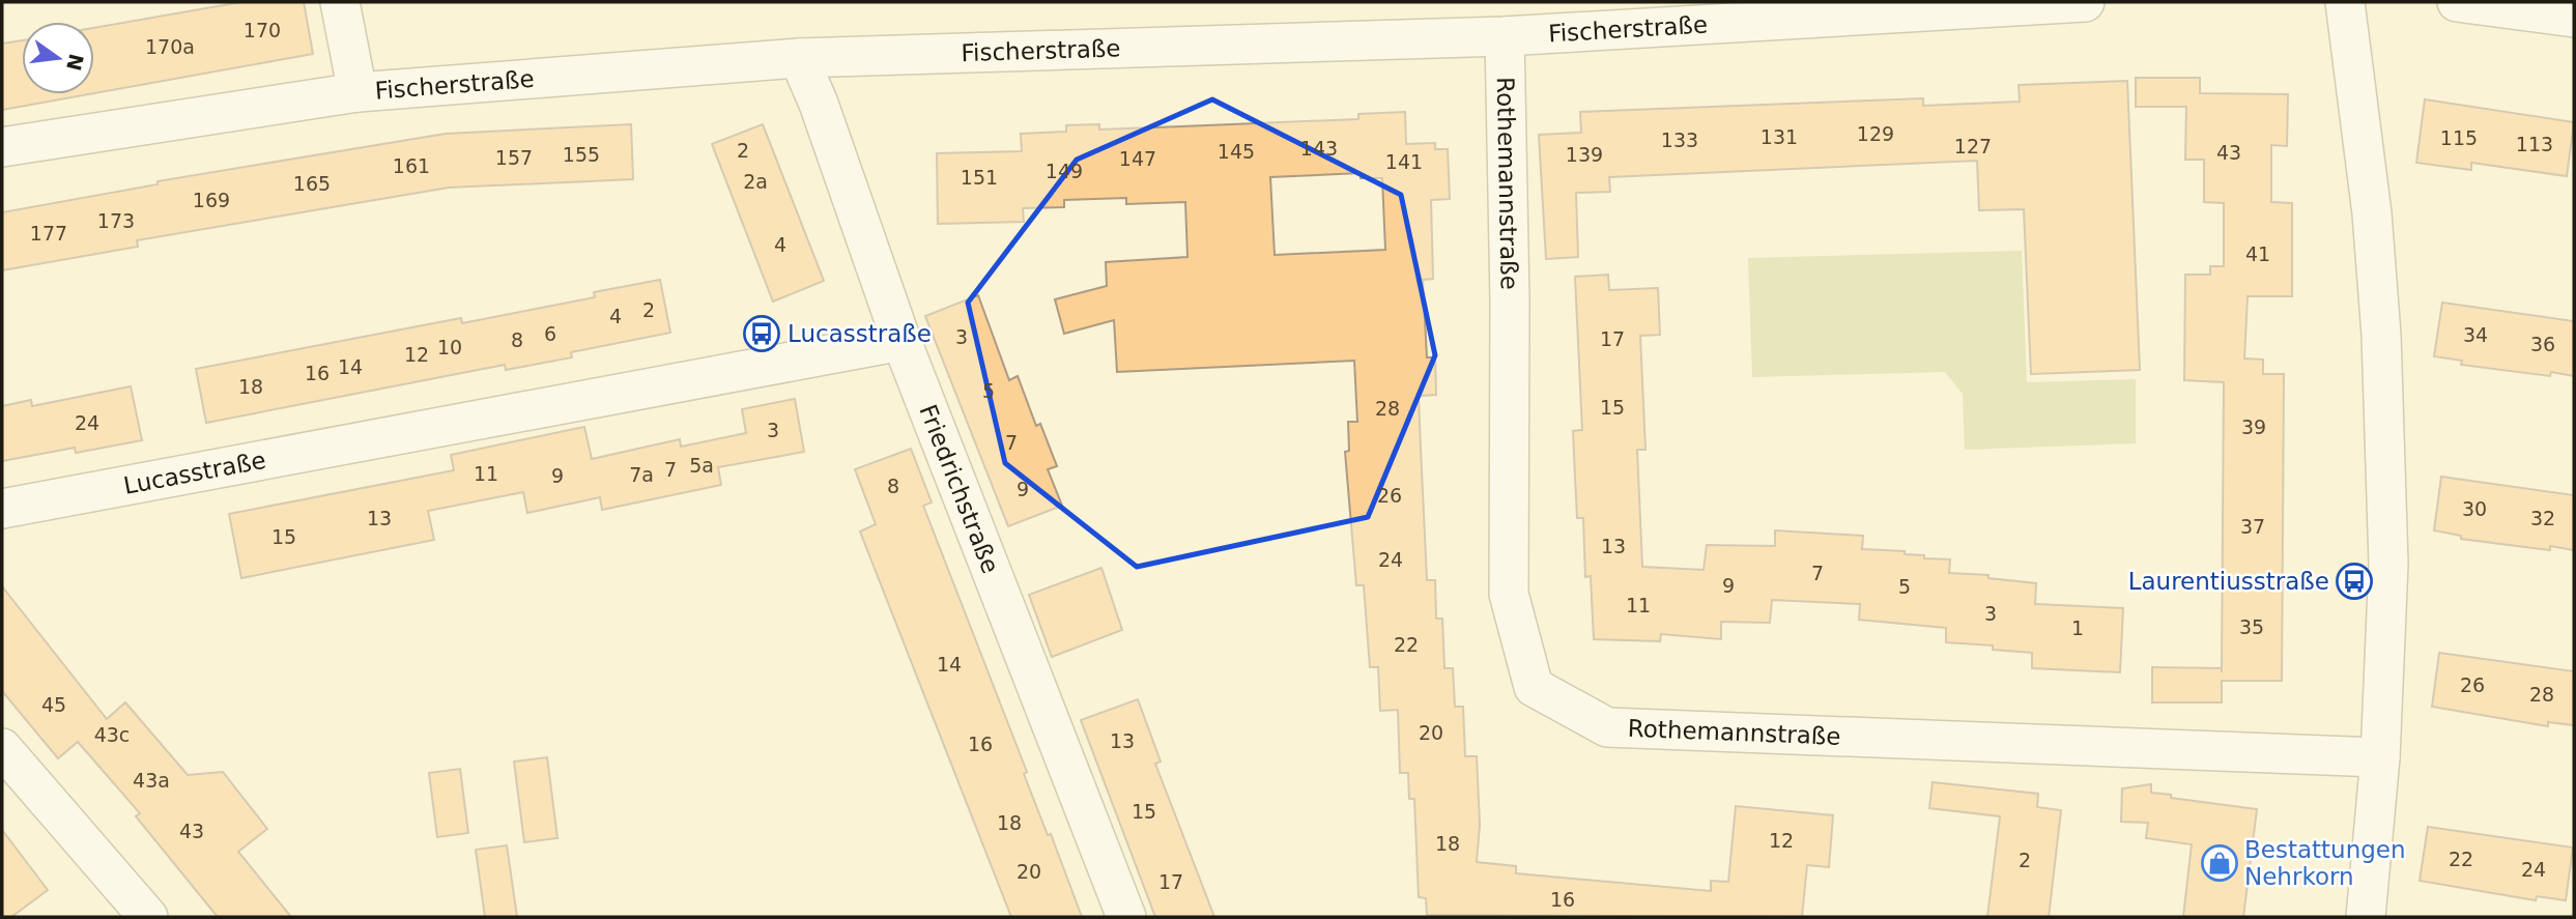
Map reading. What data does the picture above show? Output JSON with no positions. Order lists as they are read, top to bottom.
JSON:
{
  "streets": {
    "street": [
      "Fischerstraße",
      "Rothemannstraße",
      "Lucasstraße",
      "Friedrichstraße"
    ]
  },
  "crossings": [
    ["Fischerstraße", "Rothemannstraße"],
    ["Fischerstraße", "Friedrichstraße"],
    ["Lucasstraße", "Friedrichstraße"]
  ],
  "places": {
    "bus stop": ["Lucasstraße", "Laurentiusstraße"],
    "shop": ["Bestattungen Nehrkorn"]
  },
  "house_numbers": [
    "170",
    "170a",
    "129",
    "131",
    "115",
    "133",
    "113",
    "127",
    "143",
    "2",
    "145",
    "43",
    "155",
    "139",
    "157",
    "147",
    "141",
    "161",
    "149",
    "151",
    "2a",
    "165",
    "169",
    "173",
    "177",
    "4",
    "41",
    "2",
    "4",
    "6",
    "34",
    "3",
    "17",
    "8",
    "36",
    "10",
    "12",
    "14",
    "16",
    "18",
    "5",
    "15",
    "28",
    "24",
    "39",
    "3",
    "7",
    "5a",
    "7",
    "11",
    "7a",
    "9",
    "8",
    "9",
    "26",
    "30",
    "13",
    "32",
    "37",
    "15",
    "13",
    "24",
    "7",
    "9",
    "5",
    "11",
    "3",
    "35",
    "1",
    "22",
    "14",
    "26",
    "28",
    "45",
    "20",
    "43c",
    "13",
    "16",
    "43a",
    "15",
    "18",
    "43",
    "12",
    "18",
    "22",
    "2",
    "24",
    "20",
    "17",
    "16"
  ],
  "north": "right"
}
